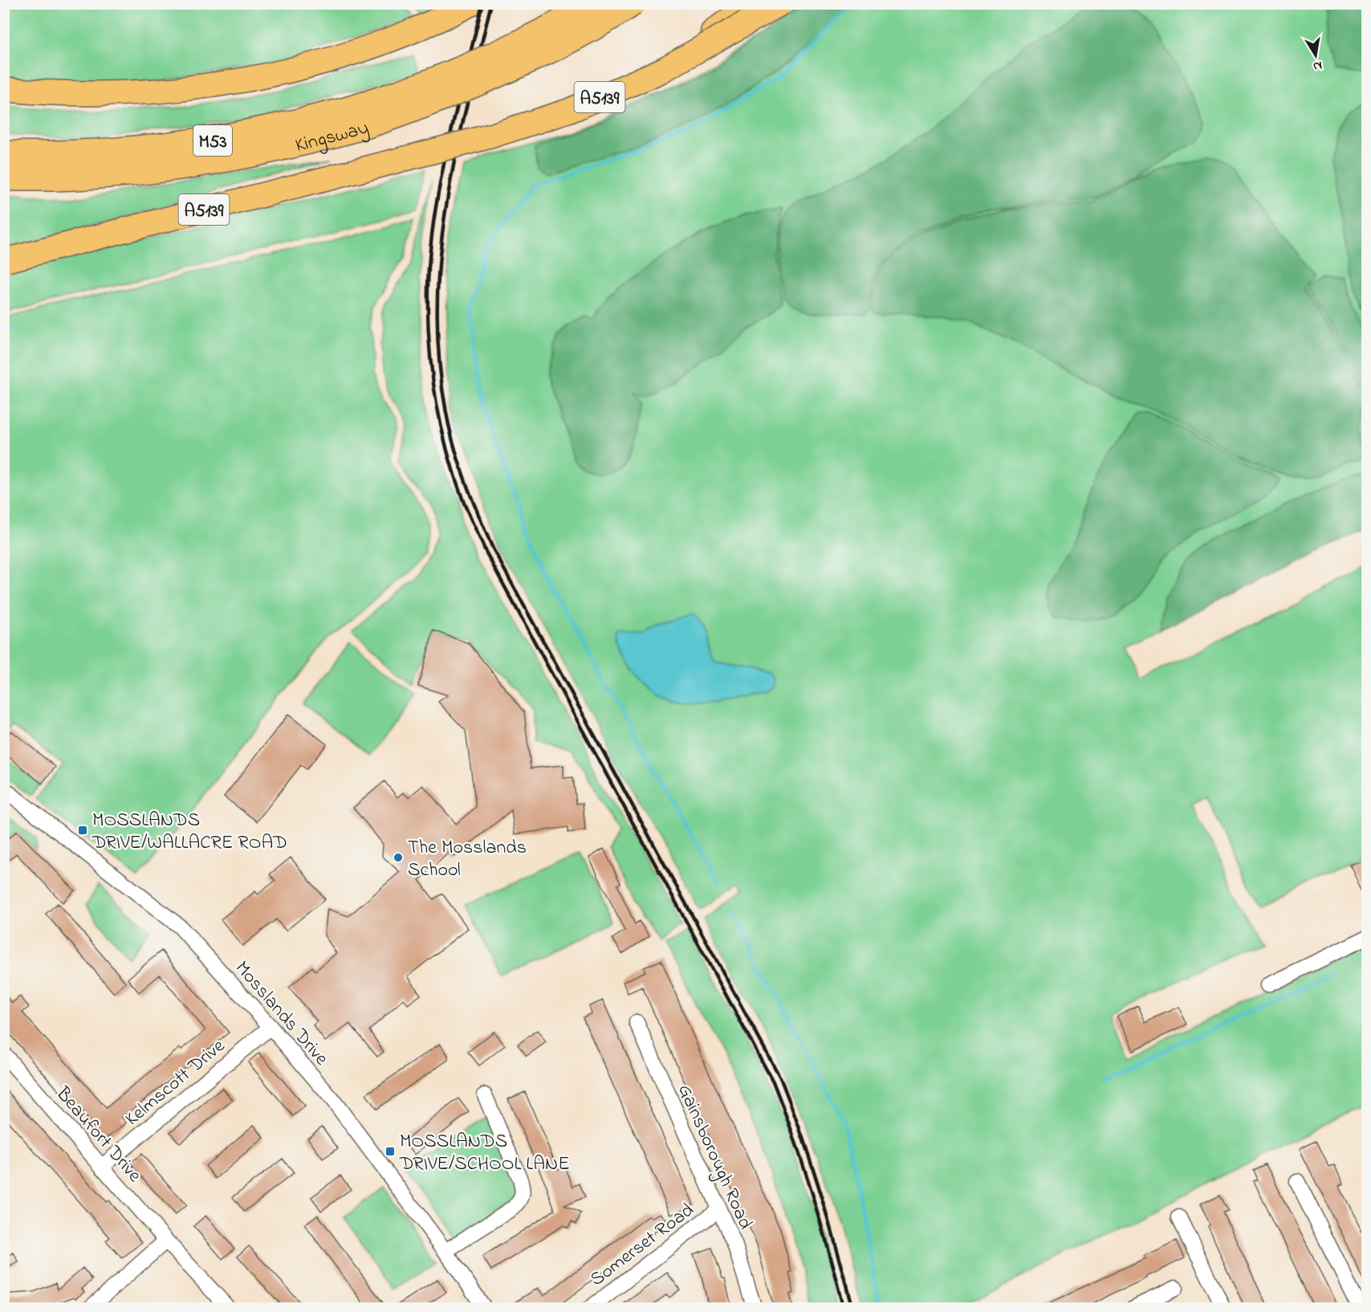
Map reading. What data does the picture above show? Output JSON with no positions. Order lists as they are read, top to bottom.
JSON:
{
  "streets": {
    "highway": ["A5139", "Kingsway", "M53"],
    "street": [
      "Mosslands Drive",
      "Kelmscott Drive",
      "Beaufort Drive",
      "Gainsborough Road",
      "Somerset Road"
    ]
  },
  "crossings": [
    ["Kingsway", "M53"],
    ["Mosslands Drive", "Kelmscott Drive"],
    ["Kelmscott Drive", "Beaufort Drive"],
    ["Gainsborough Road", "Somerset Road"]
  ],
  "places": {
    "transit": ["MOSSLANDS DRIVE/WALLACRE ROAD", "MOSSLANDS DRIVE/SCHOOL LANE"],
    "other": ["The Mosslands School"]
  },
  "north": "bottom"
}
